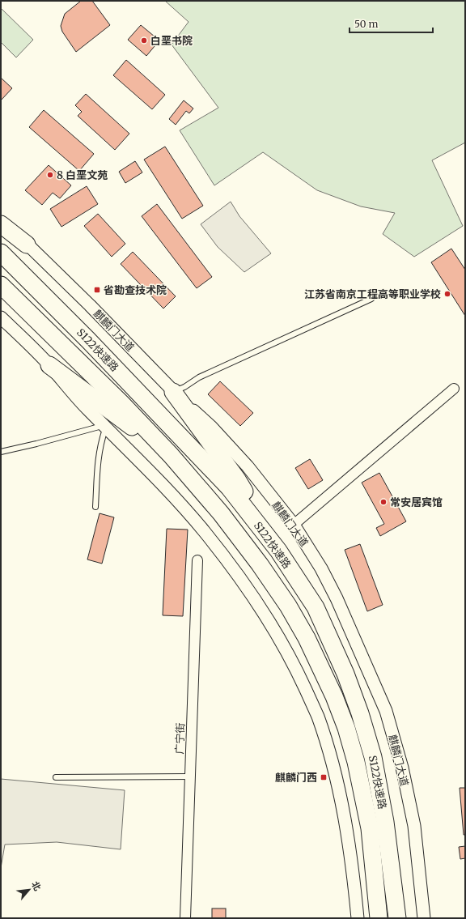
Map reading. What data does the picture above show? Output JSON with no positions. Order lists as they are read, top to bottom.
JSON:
{
  "streets": {
    "highway": ["S122快速路"],
    "street": ["麒麟门大道", "广宁街"]
  },
  "places": {
    "other": [
      "白垩书院",
      "8 白垩文苑",
      "江苏省南京工程高等职业学校",
      "常安居宾馆"
    ],
    "transit": ["省勘查技术院", "麒麟门西"]
  },
  "scale_bar": "50 m",
  "north": "top right"
}
